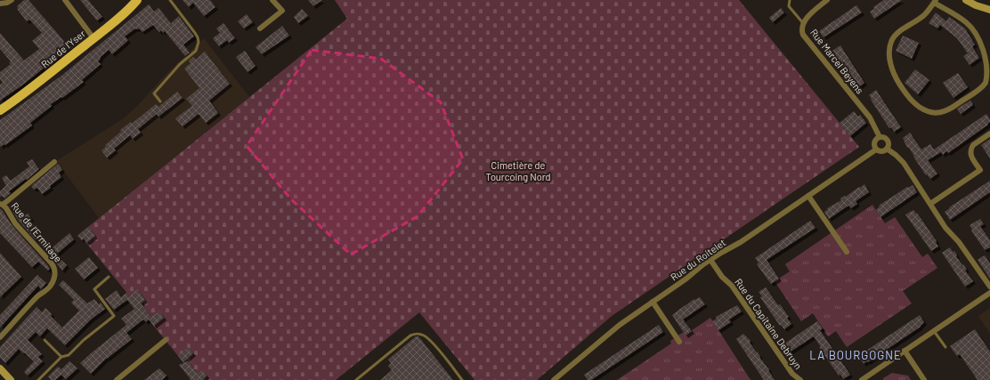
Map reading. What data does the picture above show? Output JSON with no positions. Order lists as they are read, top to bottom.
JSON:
{
  "streets": {
    "main road": ["Rue de l'Yser"],
    "street": [
      "Rue Marcel Beyens",
      "Rue de l'Ermitage",
      "Rue du Roitelet",
      "Rue du Capitaine Debruyn"
    ]
  },
  "crossings": [
    ["Rue Marcel Beyens", "Rue du Roitelet"],
    ["Rue du Roitelet", "Rue du Capitaine Debruyn"]
  ],
  "districts": ["LA BOURGOGNE"],
  "parks": ["Cimetière de Tourcoing Nord"]
}
